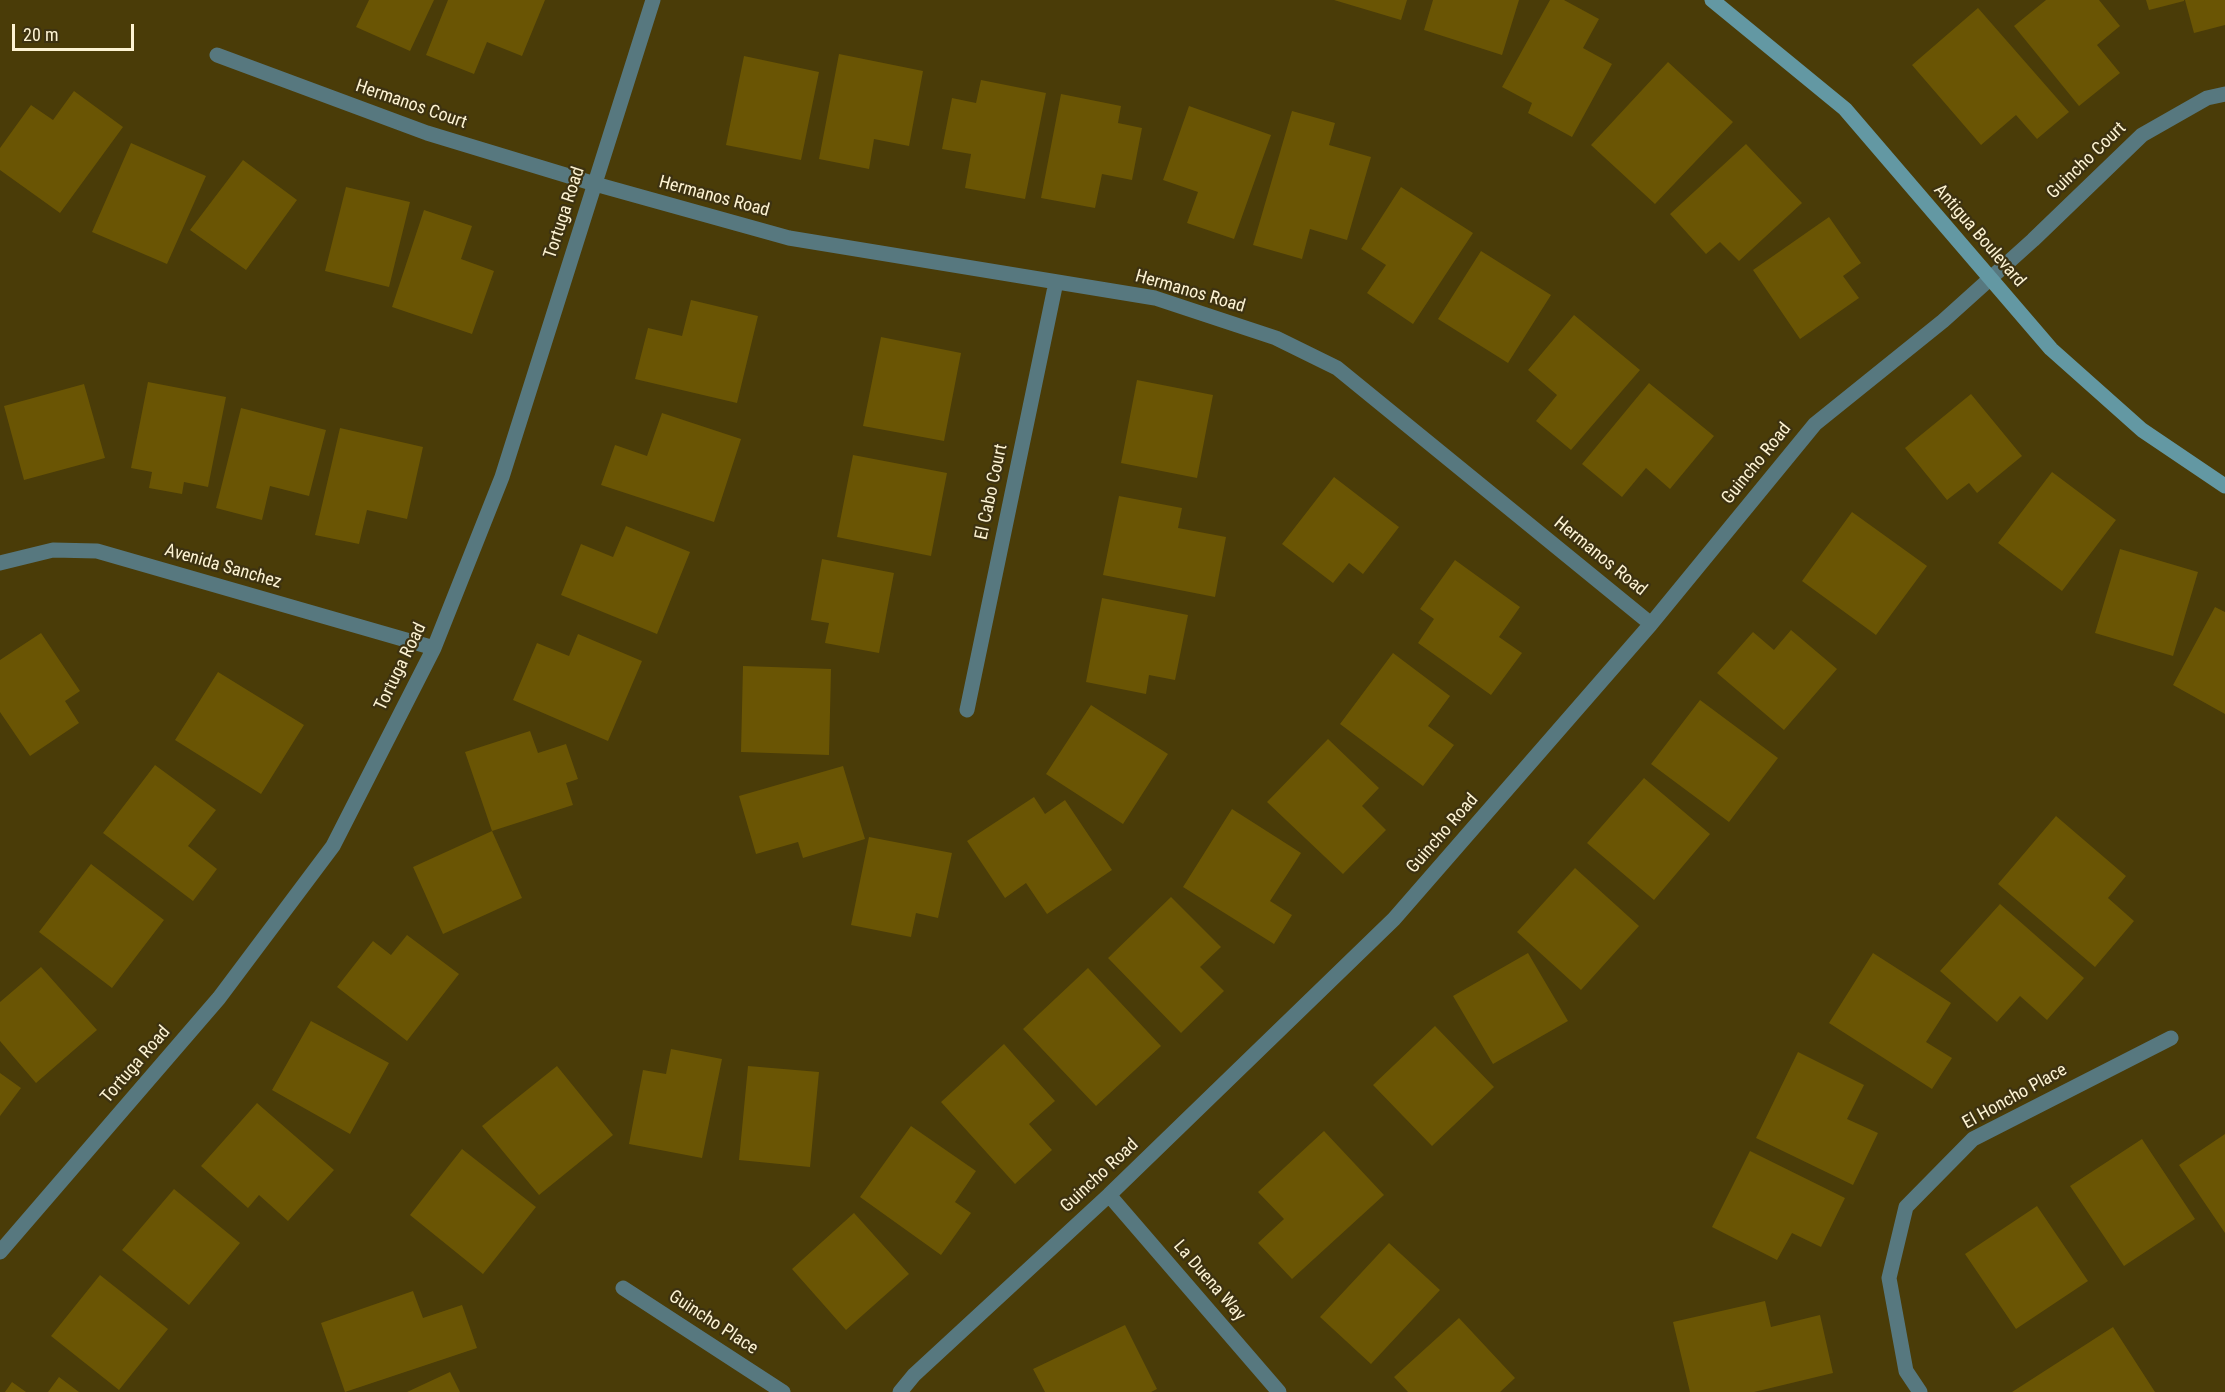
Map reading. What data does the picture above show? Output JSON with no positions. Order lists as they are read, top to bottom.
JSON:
{
  "streets": {
    "street": [
      "Hermanos Court",
      "Guincho Court",
      "Hermanos Road",
      "Tortuga Road",
      "Antigua Boulevard",
      "Guincho Road",
      "El Cabo Court",
      "Avenida Sanchez",
      "El Honcho Place",
      "La Duena Way",
      "Guincho Place"
    ]
  },
  "crossings": [
    ["Hermanos Court", "Hermanos Road"],
    ["Hermanos Court", "Tortuga Road"],
    ["Guincho Court", "Antigua Boulevard"],
    ["Guincho Court", "Guincho Road"],
    ["Hermanos Road", "Tortuga Road"],
    ["Hermanos Road", "Guincho Road"],
    ["Hermanos Road", "El Cabo Court"],
    ["Tortuga Road", "Avenida Sanchez"],
    ["Antigua Boulevard", "Guincho Road"],
    ["Guincho Road", "La Duena Way"]
  ],
  "scale_bar": "20 m"
}
